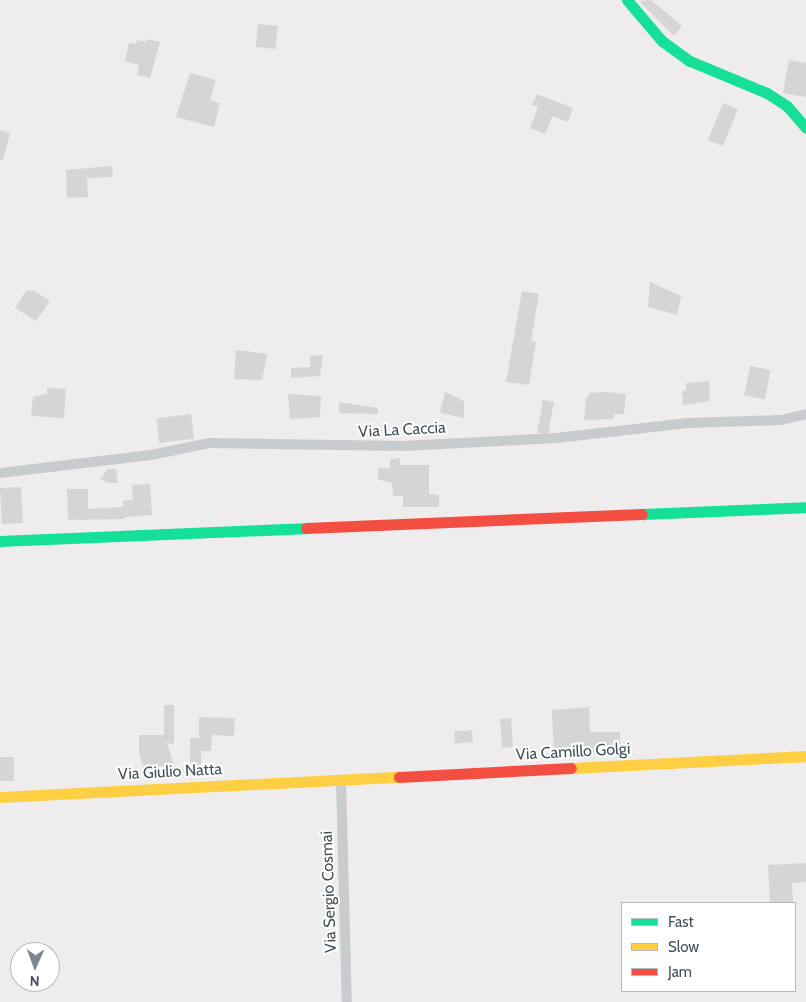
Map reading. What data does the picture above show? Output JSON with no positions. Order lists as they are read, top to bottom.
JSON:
{
  "streets": {
    "street": [
      "Via La Caccia",
      "Via Camillo Golgi",
      "Via Giulio Natta",
      "Via Sergio Cosmai"
    ]
  },
  "crossings": [
    ["Via Camillo Golgi", "Via Giulio Natta"],
    ["Via Camillo Golgi", "Via Sergio Cosmai"],
    ["Via Giulio Natta", "Via Sergio Cosmai"]
  ],
  "legend": ["Fast", "Slow", "Jam"],
  "north": "bottom"
}
